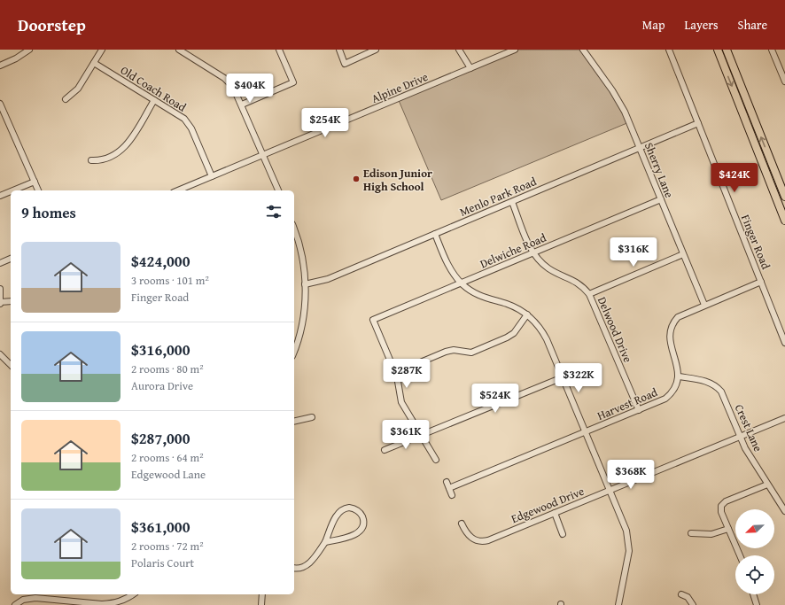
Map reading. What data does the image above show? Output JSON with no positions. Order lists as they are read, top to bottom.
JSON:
{
  "streets": {
    "street": [
      "Alpine Drive",
      "Old Coach Road",
      "Sherry Lane",
      "Menlo Park Road",
      "Finger Road",
      "Delwiche Road",
      "Delwood Drive",
      "Harvest Road",
      "Crest Lane",
      "Edgewood Drive"
    ]
  },
  "crossings": [
    ["Alpine Drive", "Old Coach Road"],
    ["Sherry Lane", "Menlo Park Road"],
    ["Sherry Lane", "Delwiche Road"],
    ["Menlo Park Road", "Finger Road"],
    ["Menlo Park Road", "Delwood Drive"],
    ["Delwiche Road", "Delwood Drive"],
    ["Delwood Drive", "Harvest Road"],
    ["Harvest Road", "Crest Lane"],
    ["Crest Lane", "Edgewood Drive"]
  ],
  "places": ["Edison Junior High School"],
  "north": "bottom left",
  "page": {
    "header": "Doorstep",
    "nav": ["Map", "Layers", "Share"],
    "price": [
      "$404K",
      "$254K",
      "$424K",
      "$316K",
      "$287K",
      "$322K",
      "$524K",
      "$361K",
      "$368K"
    ],
    "heading": "9 homes",
    "list": [
      {
        "name": "$424,000",
        "note": "3 rooms · 101 m² · Finger Road"
      },
      {
        "name": "$316,000",
        "note": "2 rooms · 80 m² · Aurora Drive"
      },
      {
        "name": "$287,000",
        "note": "2 rooms · 64 m² · Edgewood Lane"
      },
      {
        "name": "$361,000",
        "note": "2 rooms · 72 m² · Polaris Court"
      }
    ]
  }
}
